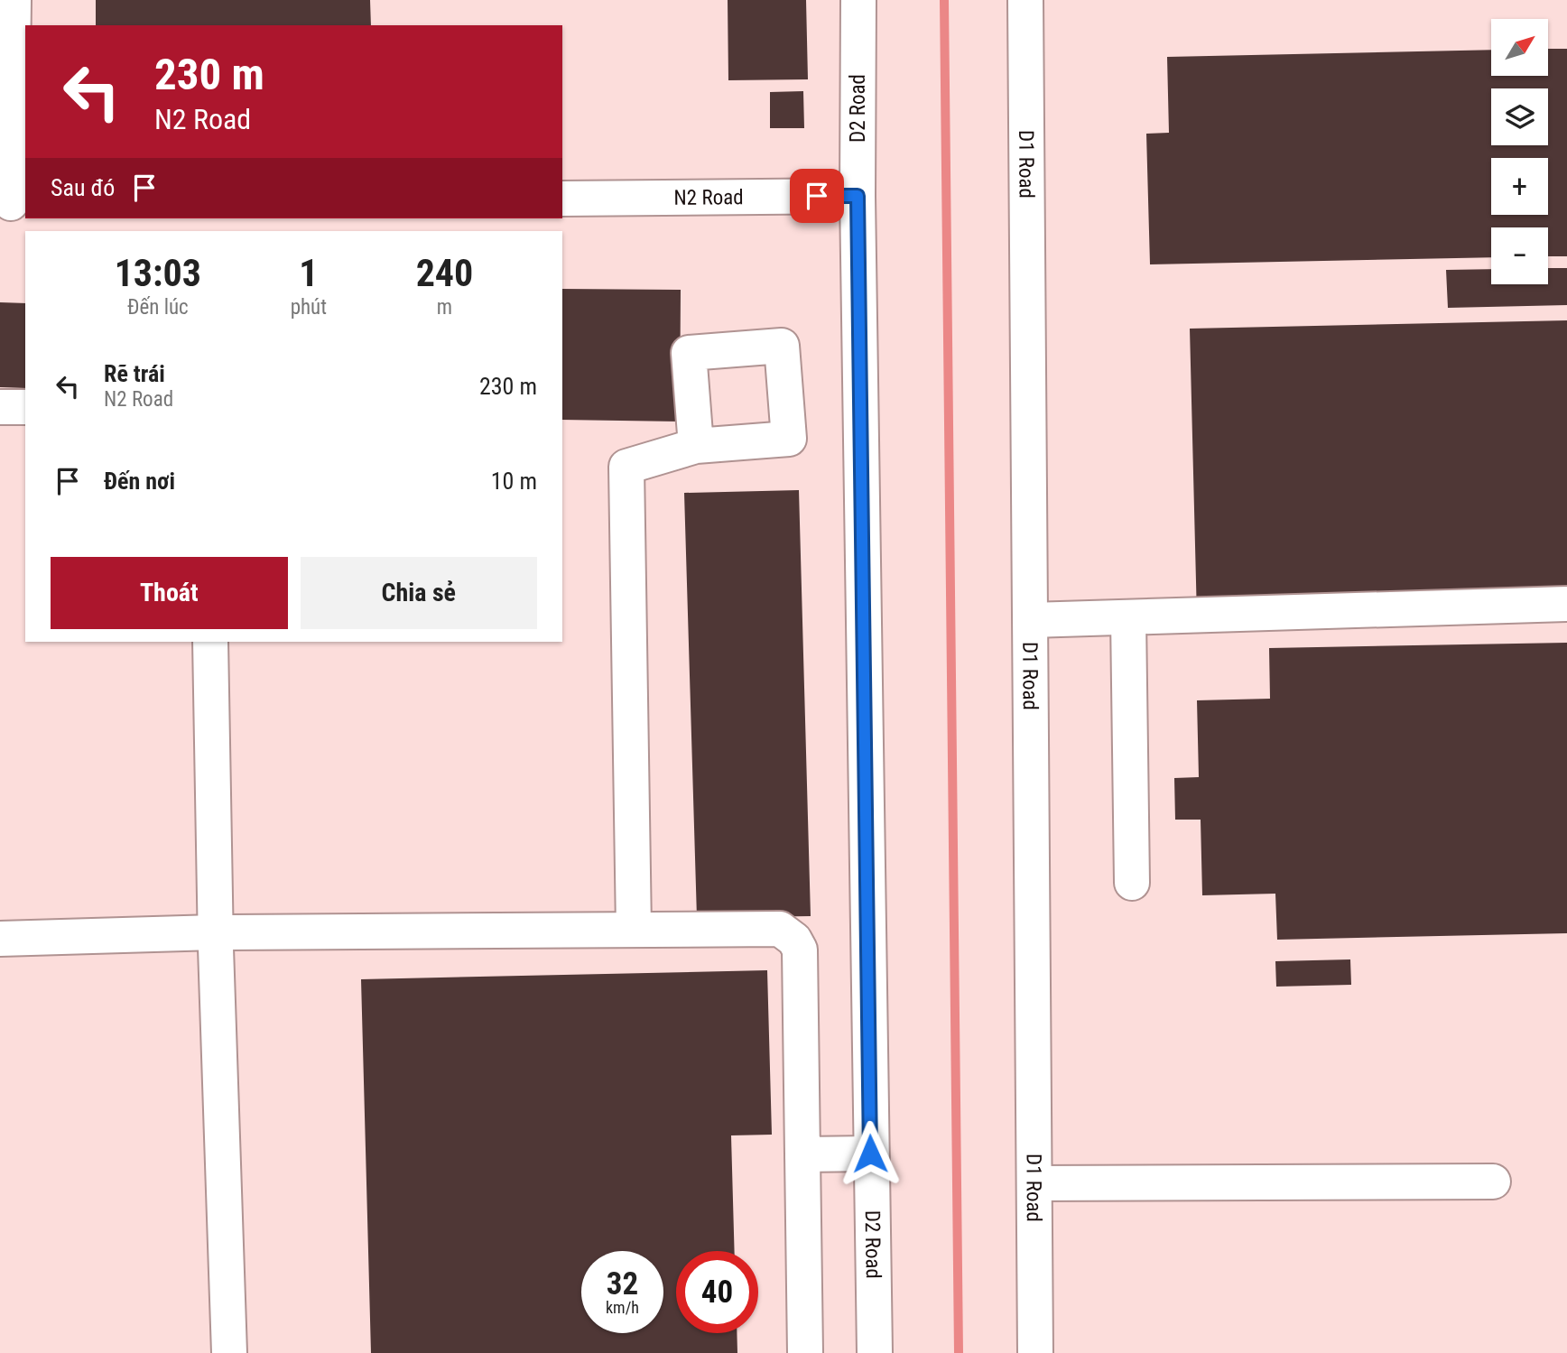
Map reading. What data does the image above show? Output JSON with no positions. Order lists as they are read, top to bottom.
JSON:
{
  "streets": {
    "street": ["D2 Road", "D1 Road", "N2 Road"]
  },
  "crossings": [
    ["D2 Road", "N2 Road"]
  ],
  "north": "top right",
  "page": {
    "map_buttons": ["+", "−"],
    "turn": ["230 m", "N2 Road"],
    "then": "Sau đó",
    "eta": [
      "13:03",
      "Đến lúc",
      "1",
      "phút",
      "240",
      "m"
    ],
    "list": [
      {
        "name": "Rẽ trái",
        "note": "N2 Road",
        "value": "230 m"
      },
      {
        "name": "Đến nơi",
        "value": "10 m"
      }
    ],
    "buttons": ["Thoát", "Chia sẻ"],
    "speed": "32 km/h",
    "limit": "40"
  }
}
